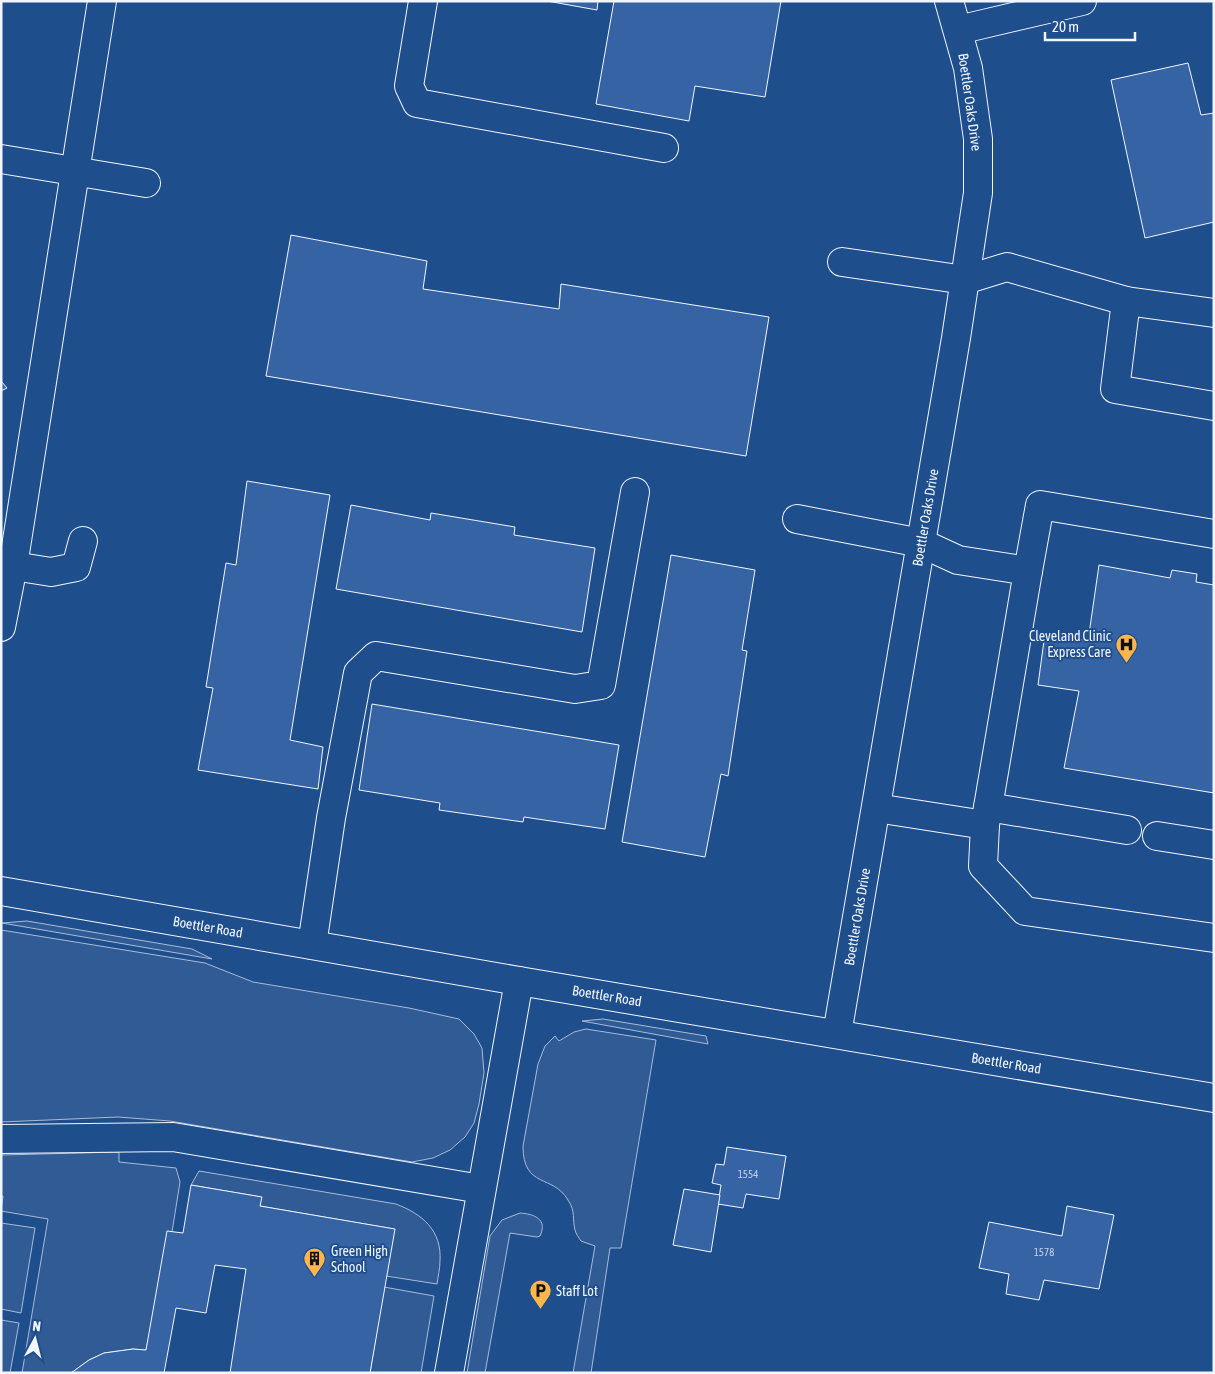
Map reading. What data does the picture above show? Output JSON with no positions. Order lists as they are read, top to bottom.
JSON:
{
  "streets": {
    "street": ["Boettler Oaks Drive", "Boettler Road"]
  },
  "crossings": [
    ["Boettler Oaks Drive", "Boettler Road"]
  ],
  "places": {
    "hospital": ["Cleveland Clinic Express Care"],
    "building": ["Green High School"],
    "parking": ["Staff Lot"]
  },
  "house_numbers": ["1554", "1578"],
  "scale_bar": "20 m",
  "north": "top"
}
